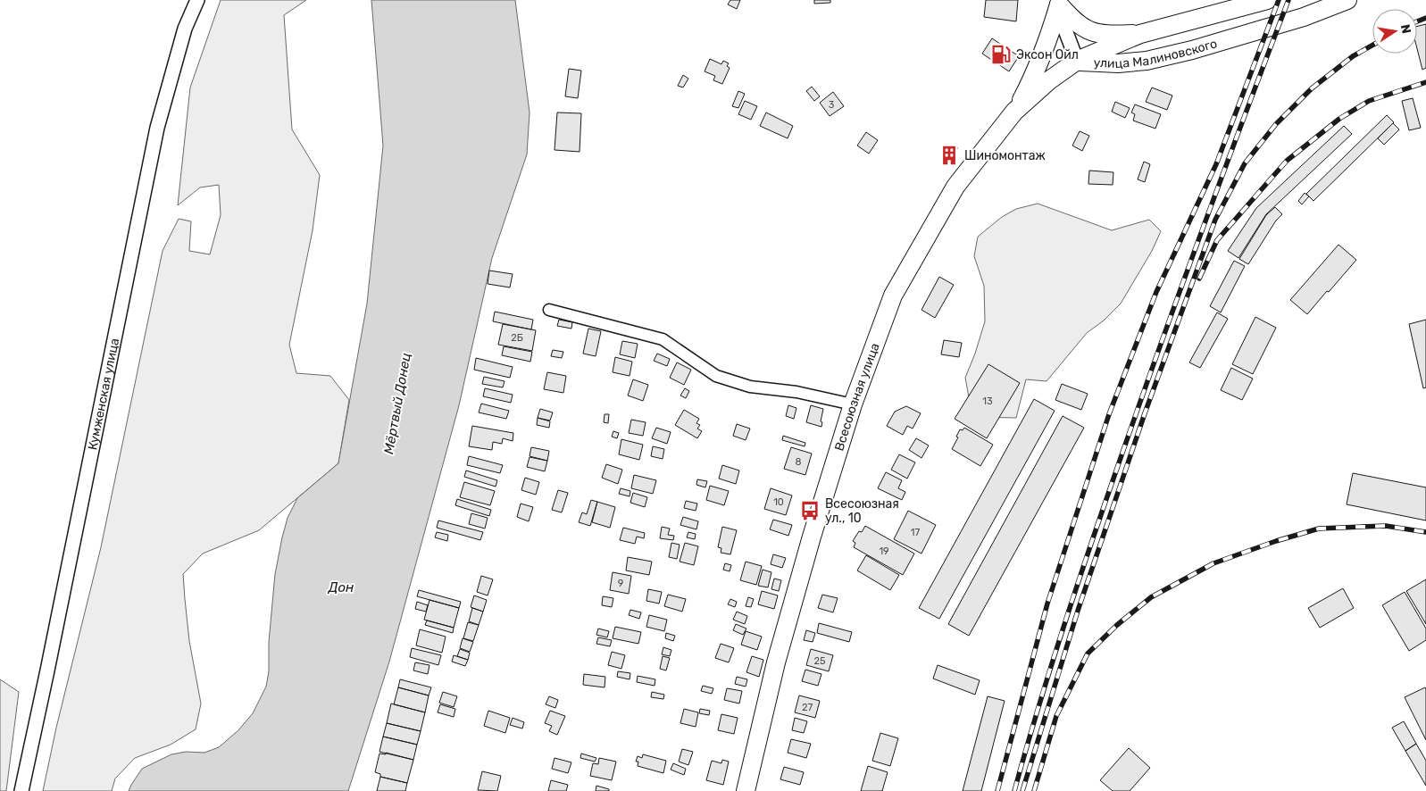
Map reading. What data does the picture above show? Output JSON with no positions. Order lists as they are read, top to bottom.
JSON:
{
  "streets": {
    "highway": ["улица Малиновского", "Всесоюзная улица"],
    "street": ["Кумженская улица"]
  },
  "crossings": [
    ["улица Малиновского", "Всесоюзная улица"]
  ],
  "water": ["Мёртвый Донец", "Дон"],
  "places": {
    "fuel station": ["Эксон Ойл"],
    "building": ["Шиномонтаж"],
    "bus stop": ["Всесоюзная ул., 10"]
  },
  "house_numbers": [
    "3",
    "2Б",
    "13",
    "8",
    "10",
    "17",
    "19",
    "9",
    "25",
    "27"
  ],
  "north": "right"
}
